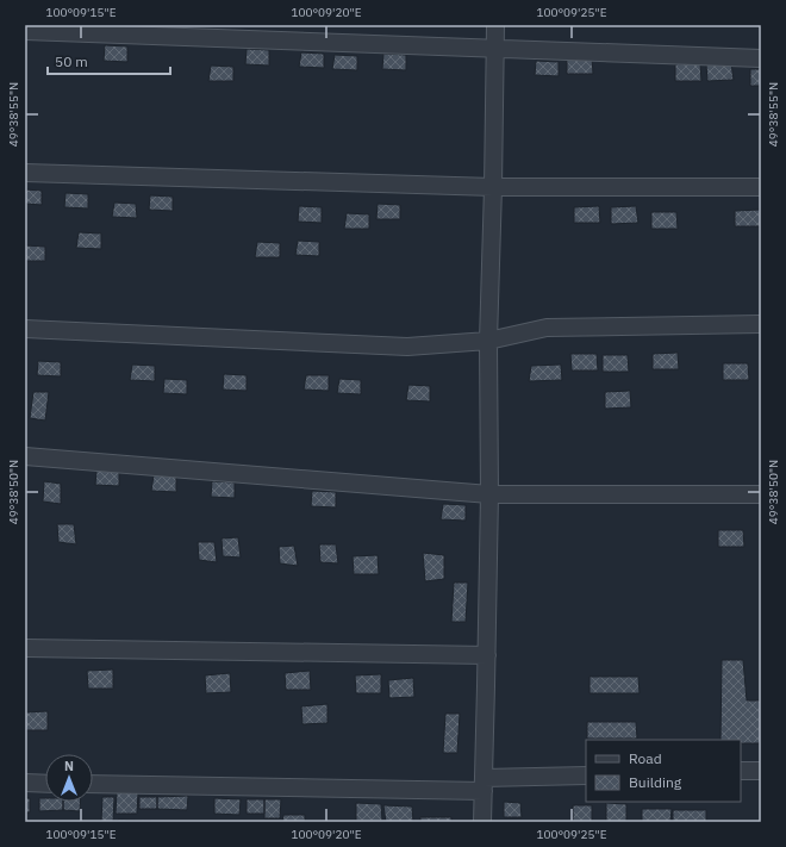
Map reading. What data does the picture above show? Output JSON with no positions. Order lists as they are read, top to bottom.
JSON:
{
  "legend": ["Road", "Building"],
  "scale_bar": "50 m",
  "north": "top",
  "coordinates": [
    "100°09'15\"E",
    "100°09'20\"E",
    "100°09'25\"E",
    "49°38'55\"N",
    "49°38'50\"N"
  ]
}
